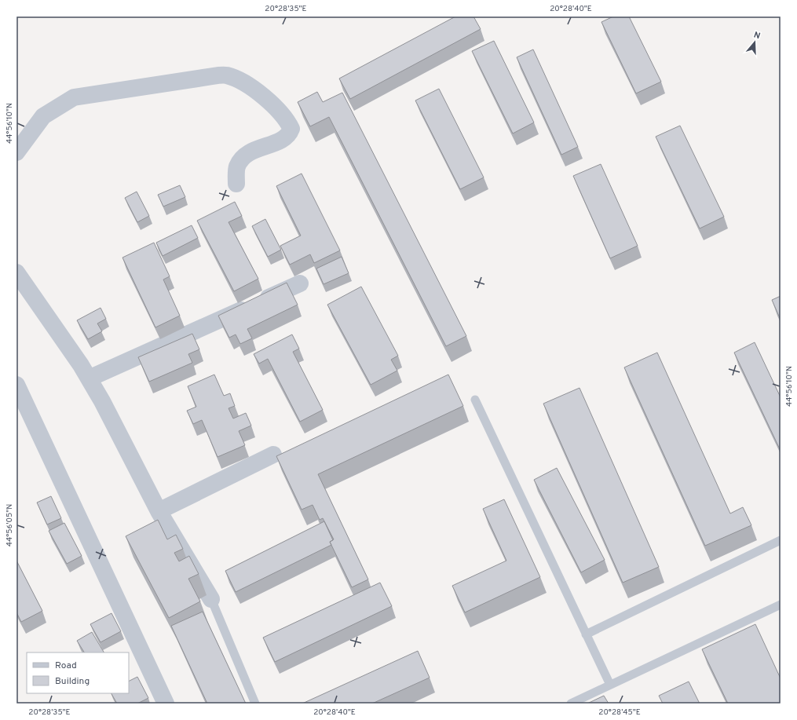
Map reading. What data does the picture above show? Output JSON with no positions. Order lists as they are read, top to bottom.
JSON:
{
  "legend": ["Road", "Building"],
  "north": "top",
  "coordinates": [
    "20°28'35\"E",
    "20°28'40\"E",
    "44°56'10\"N",
    "44°56'05\"N",
    "20°28'45\"E"
  ]
}
